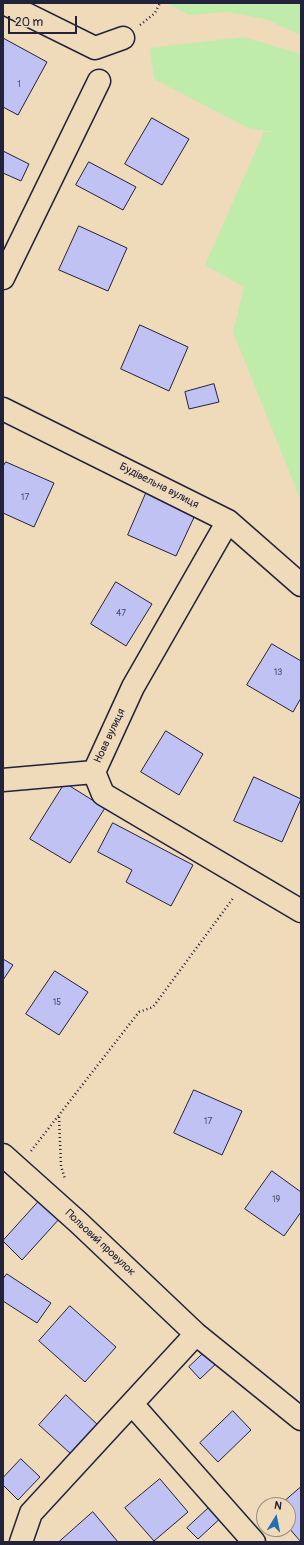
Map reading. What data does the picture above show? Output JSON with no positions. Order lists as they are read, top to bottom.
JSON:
{
  "streets": {
    "street": ["Будівельна вулиця", "Нова вулиця", "Польовий провулок"]
  },
  "crossings": [
    ["Будівельна вулиця", "Нова вулиця"]
  ],
  "house_numbers": [
    "1",
    "17",
    "47",
    "13",
    "15",
    "17",
    "19"
  ],
  "scale_bar": "20 m",
  "north": "top"
}
